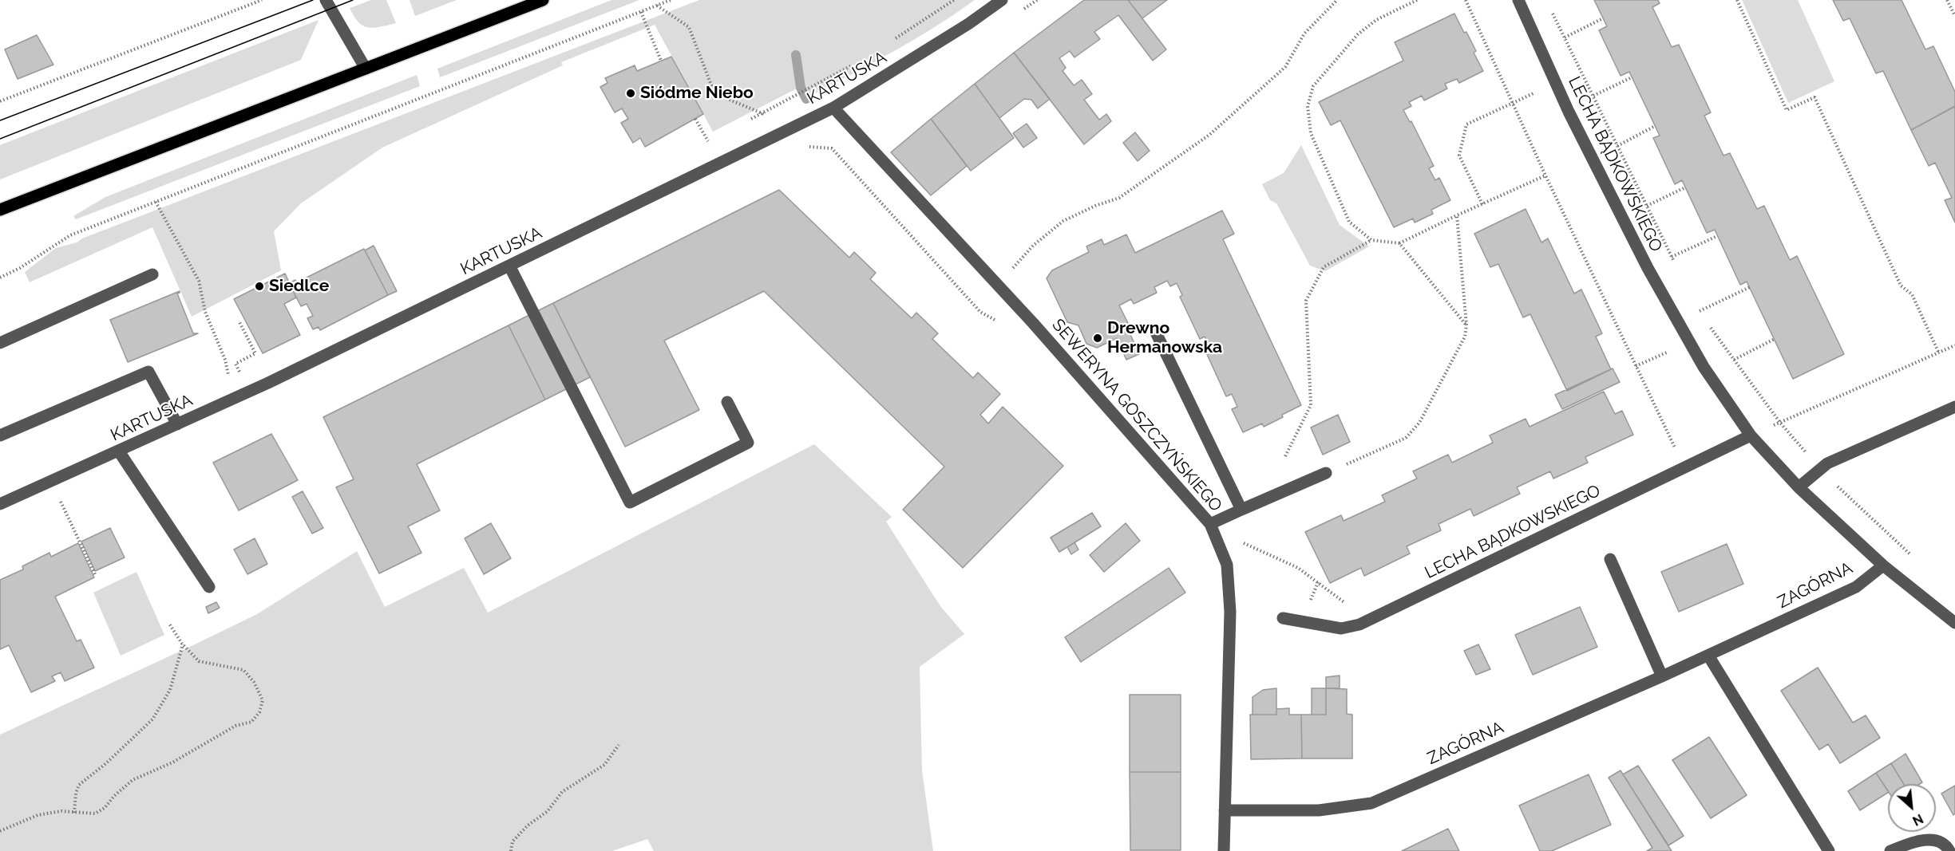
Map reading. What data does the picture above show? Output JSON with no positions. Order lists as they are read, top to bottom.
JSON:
{
  "streets": {
    "street": [
      "KARTUSKA",
      "LECHA BĄDKOWSKIEGO",
      "SEWERYNA GOSZCZYŃSKIEGO",
      "ZAGÓRNA"
    ]
  },
  "crossings": [
    ["KARTUSKA", "SEWERYNA GOSZCZYŃSKIEGO"],
    ["LECHA BĄDKOWSKIEGO", "ZAGÓRNA"],
    ["SEWERYNA GOSZCZYŃSKIEGO", "ZAGÓRNA"]
  ],
  "places": ["Siódme Niebo", "Siedlce", "Drewno Hermanowska"],
  "north": "bottom right"
}
